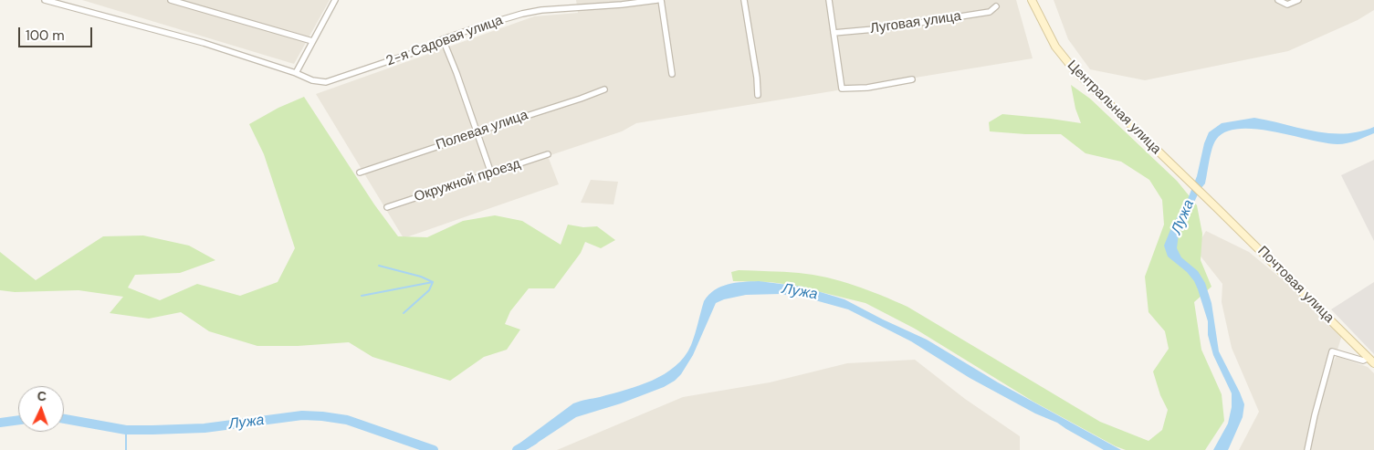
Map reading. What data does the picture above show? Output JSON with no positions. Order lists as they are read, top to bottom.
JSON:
{
  "streets": {
    "street": [
      "Луговая улица",
      "2-я Садовая улица",
      "Центральная улица",
      "Полевая улица",
      "Окружной проезд",
      "Почтовая улица"
    ]
  },
  "crossings": [
    ["Центральная улица", "Почтовая улица"]
  ],
  "water": ["Лужа"],
  "scale_bar": "100 m",
  "north": "top"
}
